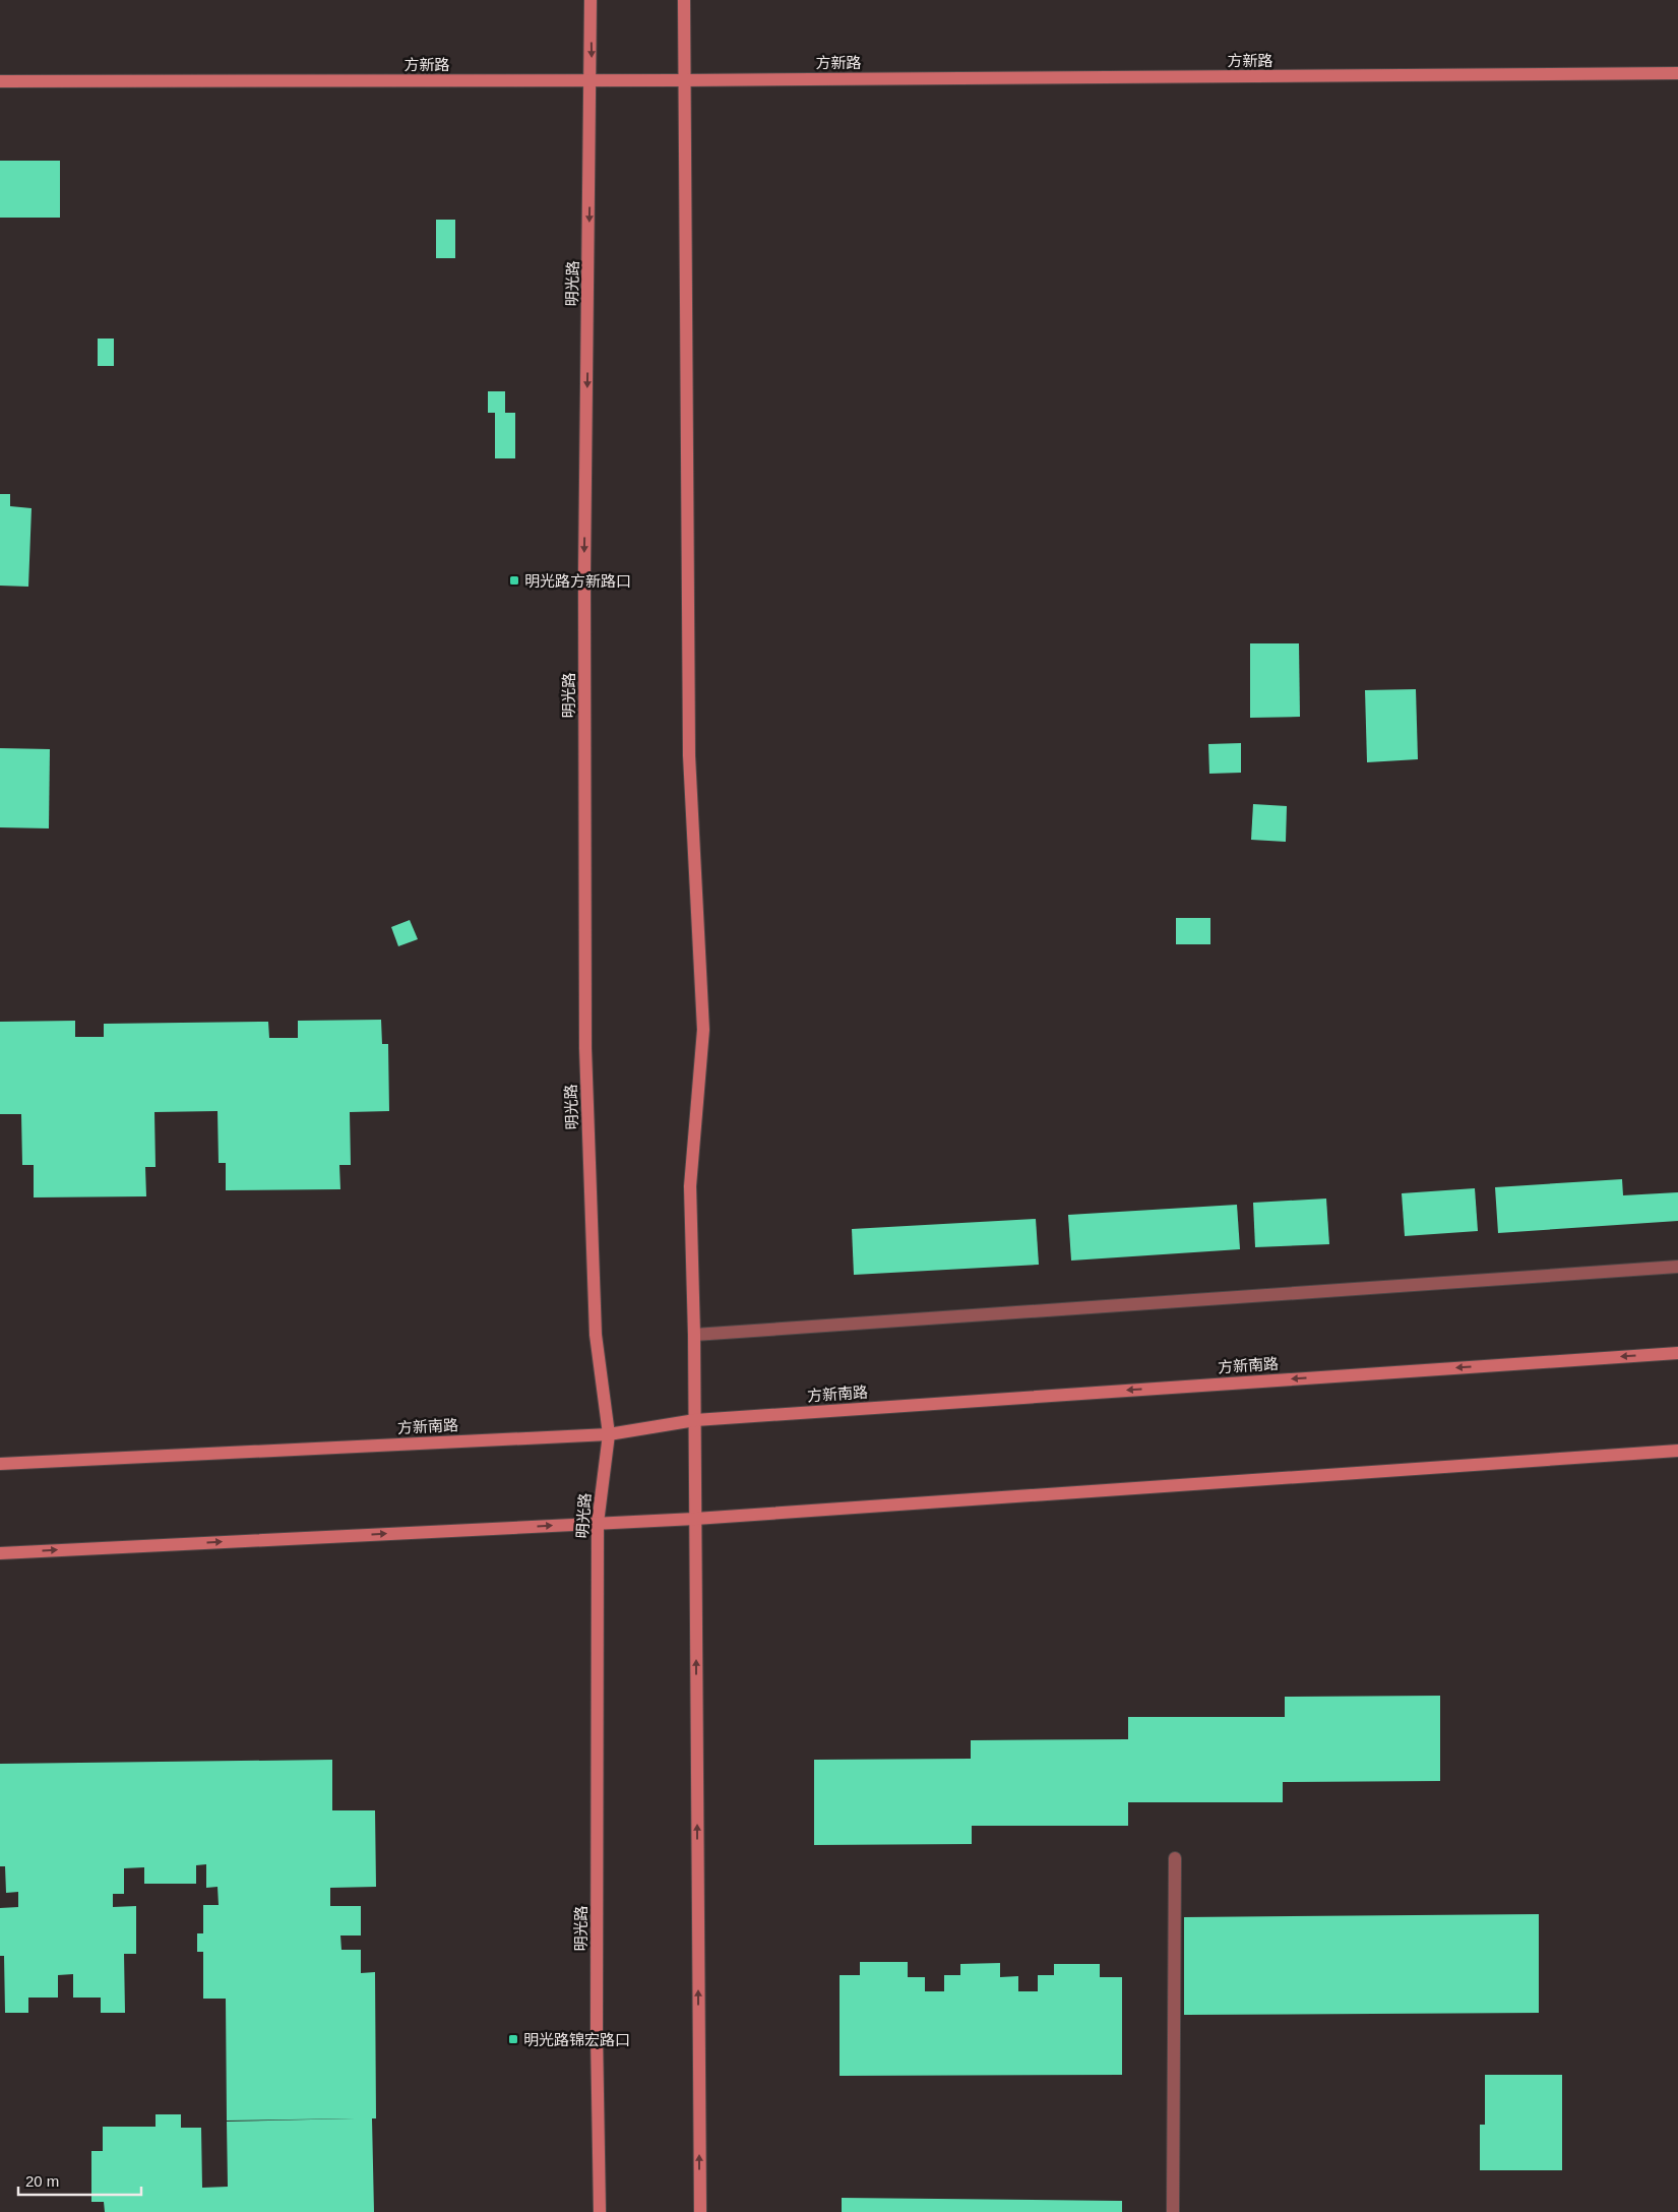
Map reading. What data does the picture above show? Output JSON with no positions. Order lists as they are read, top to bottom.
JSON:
{
  "streets": {
    "main road": ["方新路", "明光路", "方新南路"]
  },
  "crossings": [
    ["方新路", "明光路"],
    ["明光路", "方新南路"]
  ],
  "places": {
    "transit": ["明光路方新路口", "明光路锦宏路口"]
  },
  "scale_bar": "20 m"
}
